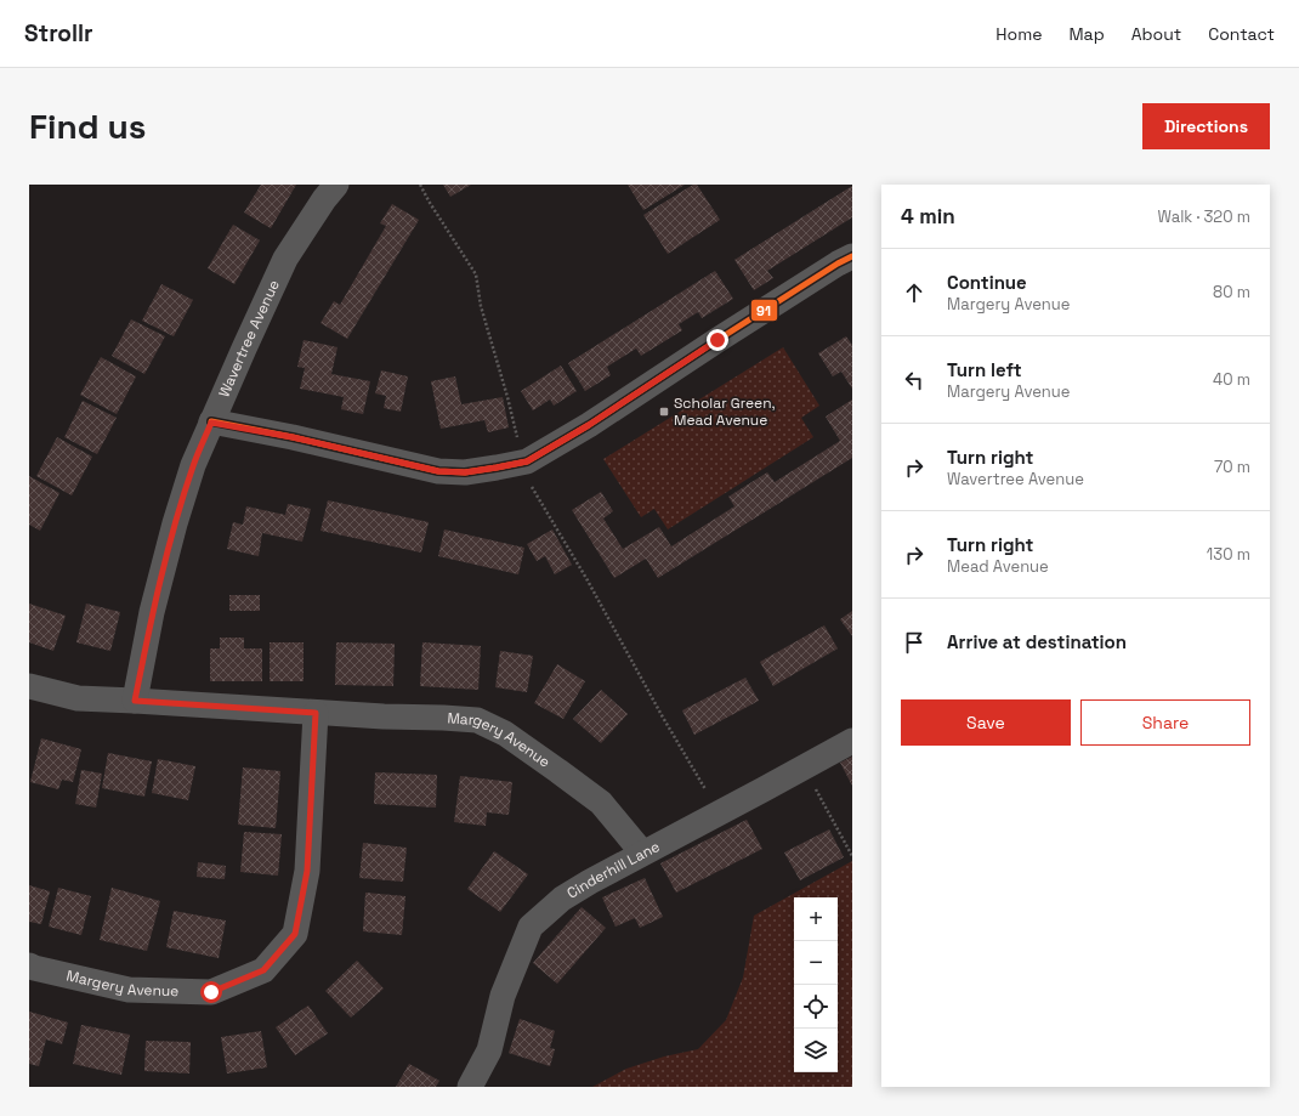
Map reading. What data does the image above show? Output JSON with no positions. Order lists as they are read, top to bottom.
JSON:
{
  "streets": {
    "street": ["Wavertree Avenue", "Margery Avenue", "Cinderhill Lane"]
  },
  "crossings": [
    ["Wavertree Avenue", "Margery Avenue"],
    ["Margery Avenue", "Cinderhill Lane"]
  ],
  "places": {
    "transit": ["Scholar Green, Mead Avenue"]
  },
  "lines": ["transit line 91"],
  "page": {
    "header": "Strollr",
    "nav": [
      "Home",
      "Map",
      "About",
      "Contact"
    ],
    "buttons": [
      "Directions",
      ["Save", "Share"]
    ],
    "title": "Find us",
    "heading": ["4 min", "Walk · 320 m"],
    "list": [
      ["Continue", "Margery Avenue", "80 m"],
      ["Turn left", "Margery Avenue", "40 m"],
      ["Turn right", "Wavertree Avenue", "70 m"],
      ["Turn right", "Mead Avenue", "130 m"],
      "Arrive at destination"
    ],
    "map_buttons": ["+", "−"]
  }
}
